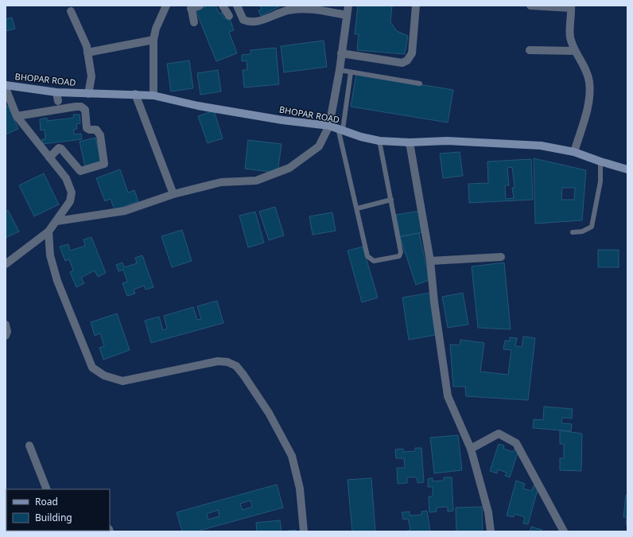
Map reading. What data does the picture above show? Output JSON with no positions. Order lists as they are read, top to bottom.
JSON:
{
  "streets": {
    "street": ["BHOPAR ROAD"]
  },
  "legend": ["Road", "Building"]
}
